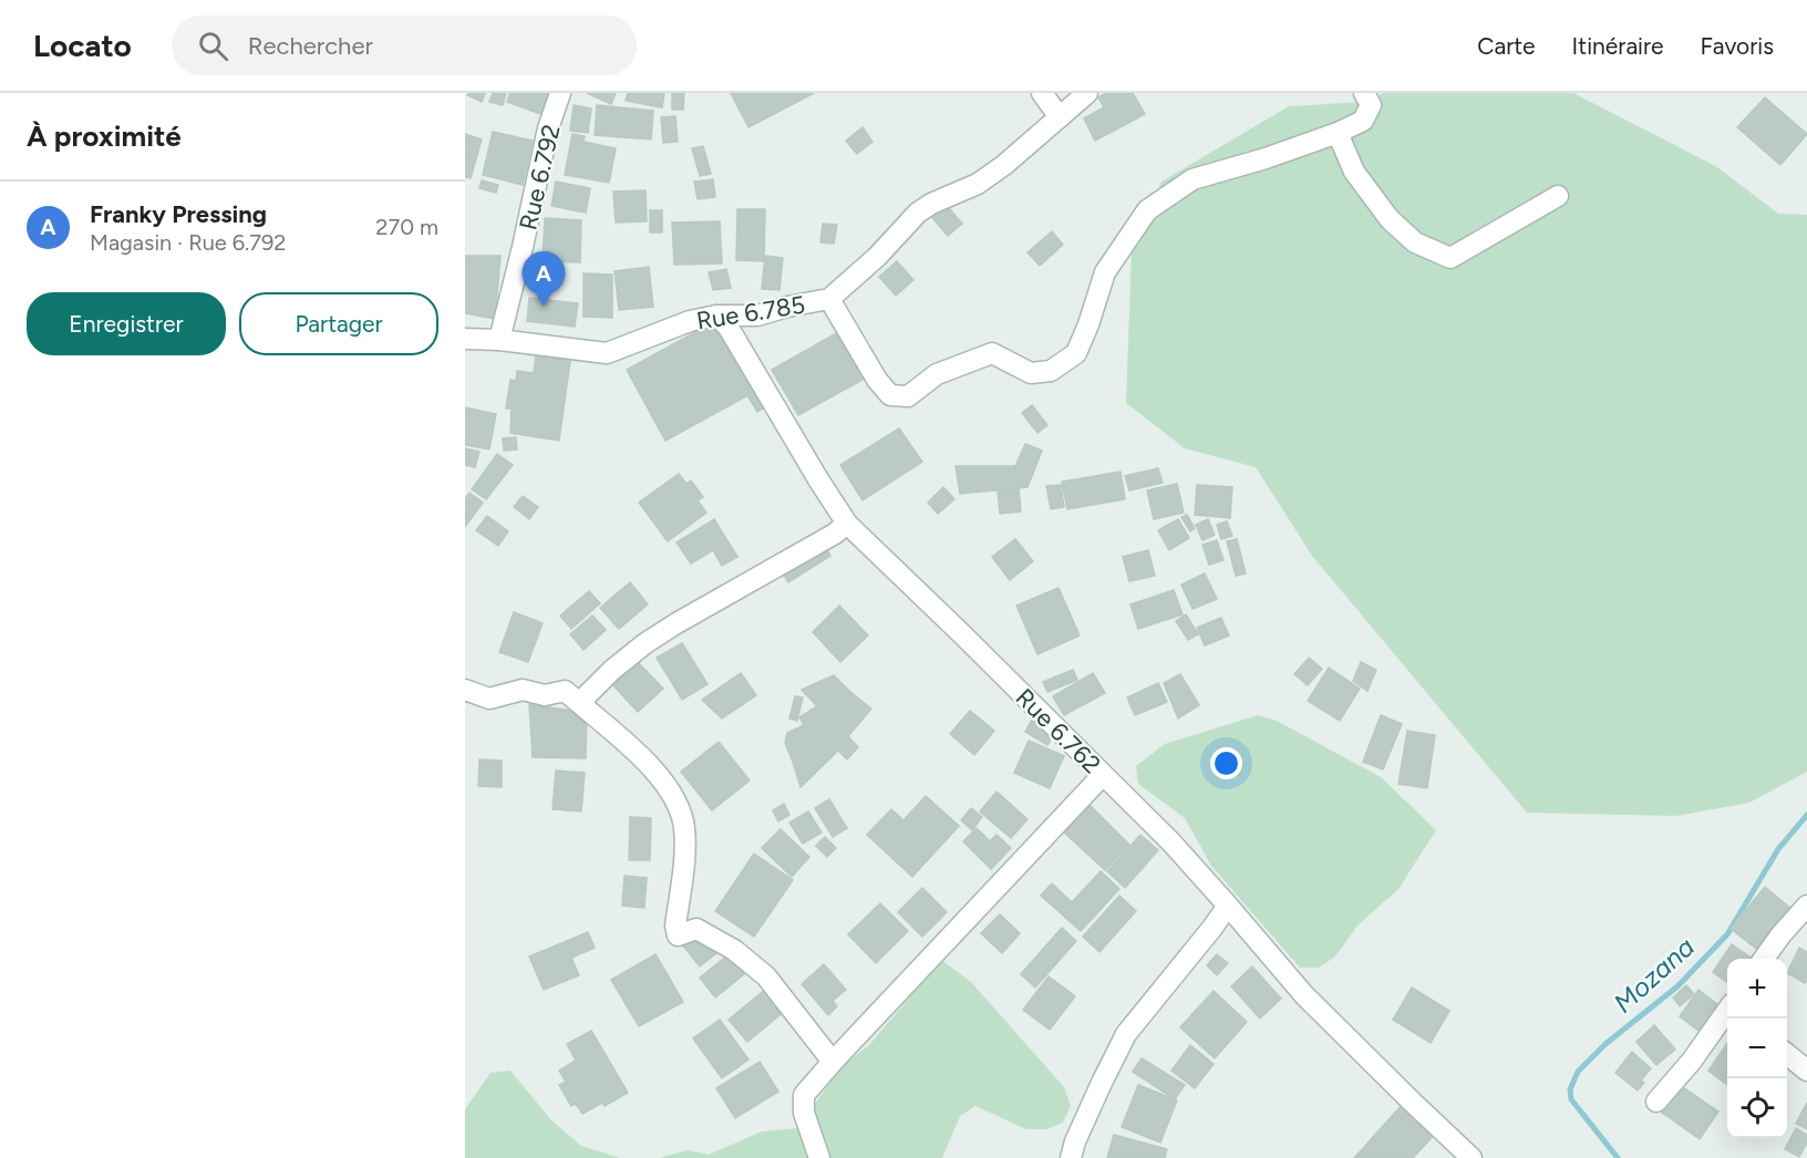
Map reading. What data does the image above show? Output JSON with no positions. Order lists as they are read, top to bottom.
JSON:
{
  "streets": {
    "street": ["Rue 6.792", "Rue 6.785", "Rue 6.762"]
  },
  "crossings": [
    ["Rue 6.792", "Rue 6.785"],
    ["Rue 6.785", "Rue 6.762"]
  ],
  "water": ["Mozana"],
  "page": {
    "header": "Locato",
    "search": "Rechercher",
    "nav": ["Carte", "Itinéraire", "Favoris"],
    "heading": "À proximité",
    "list": [
      {
        "mark": "A",
        "name": "Franky Pressing",
        "note": "Magasin · Rue 6.792",
        "value": "270 m"
      }
    ],
    "pins": "A",
    "buttons": ["Enregistrer", "Partager"],
    "map_buttons": ["+", "−"]
  }
}
